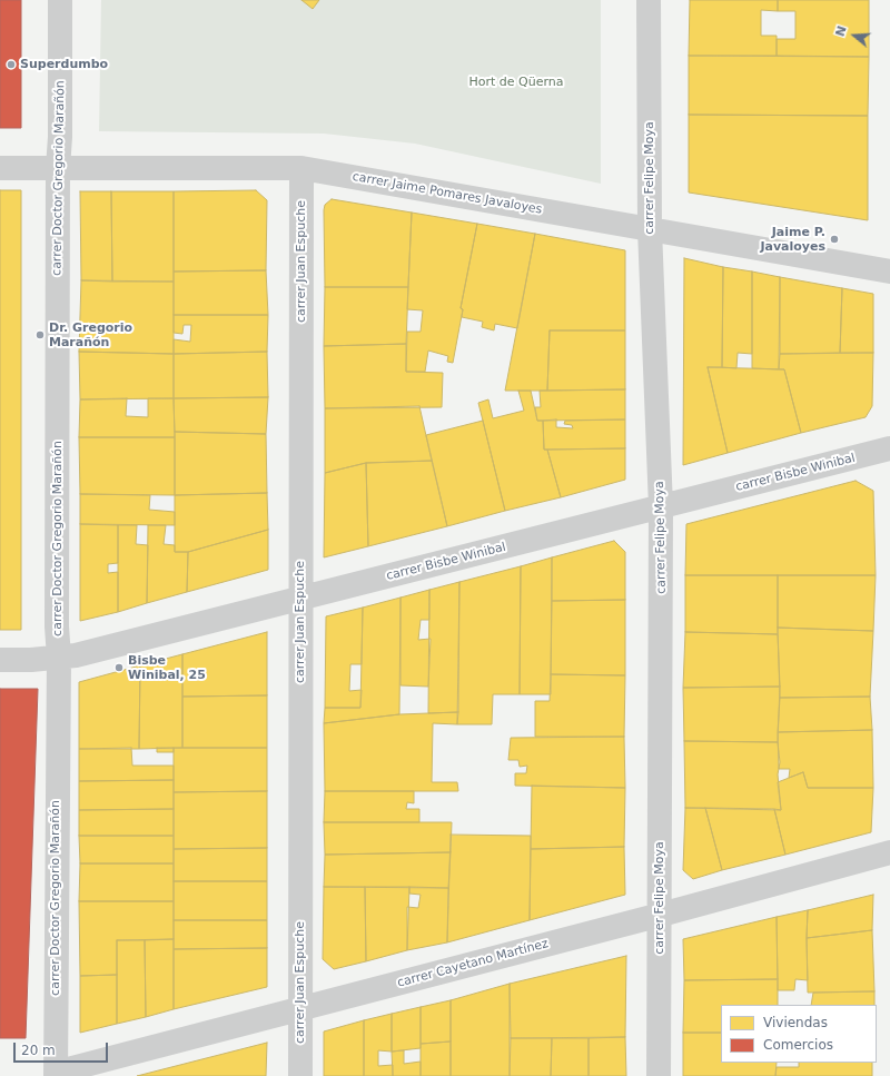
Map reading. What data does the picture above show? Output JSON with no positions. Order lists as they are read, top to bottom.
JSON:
{
  "streets": {
    "street": [
      "carrer Doctor Gregorio Marañón",
      "carrer Felipe Moya",
      "carrer Jaime Pomares Javaloyes",
      "carrer Juan Espuche",
      "carrer Bisbe Winibal",
      "carrer Cayetano Martínez"
    ]
  },
  "crossings": [
    ["carrer Doctor Gregorio Marañón", "carrer Jaime Pomares Javaloyes"],
    ["carrer Doctor Gregorio Marañón", "carrer Bisbe Winibal"],
    ["carrer Doctor Gregorio Marañón", "carrer Cayetano Martínez"],
    ["carrer Felipe Moya", "carrer Jaime Pomares Javaloyes"],
    ["carrer Felipe Moya", "carrer Bisbe Winibal"],
    ["carrer Felipe Moya", "carrer Cayetano Martínez"],
    ["carrer Jaime Pomares Javaloyes", "carrer Juan Espuche"],
    ["carrer Juan Espuche", "carrer Bisbe Winibal"],
    ["carrer Juan Espuche", "carrer Cayetano Martínez"]
  ],
  "parks": ["Hort de Qüerna"],
  "places": [
    "Superdumbo",
    "Jaime P. Javaloyes",
    "Dr. Gregorio Marañón",
    "Bisbe Winibal, 25"
  ],
  "legend": ["Viviendas", "Comercios"],
  "scale_bar": "20 m",
  "north": "left"
}
